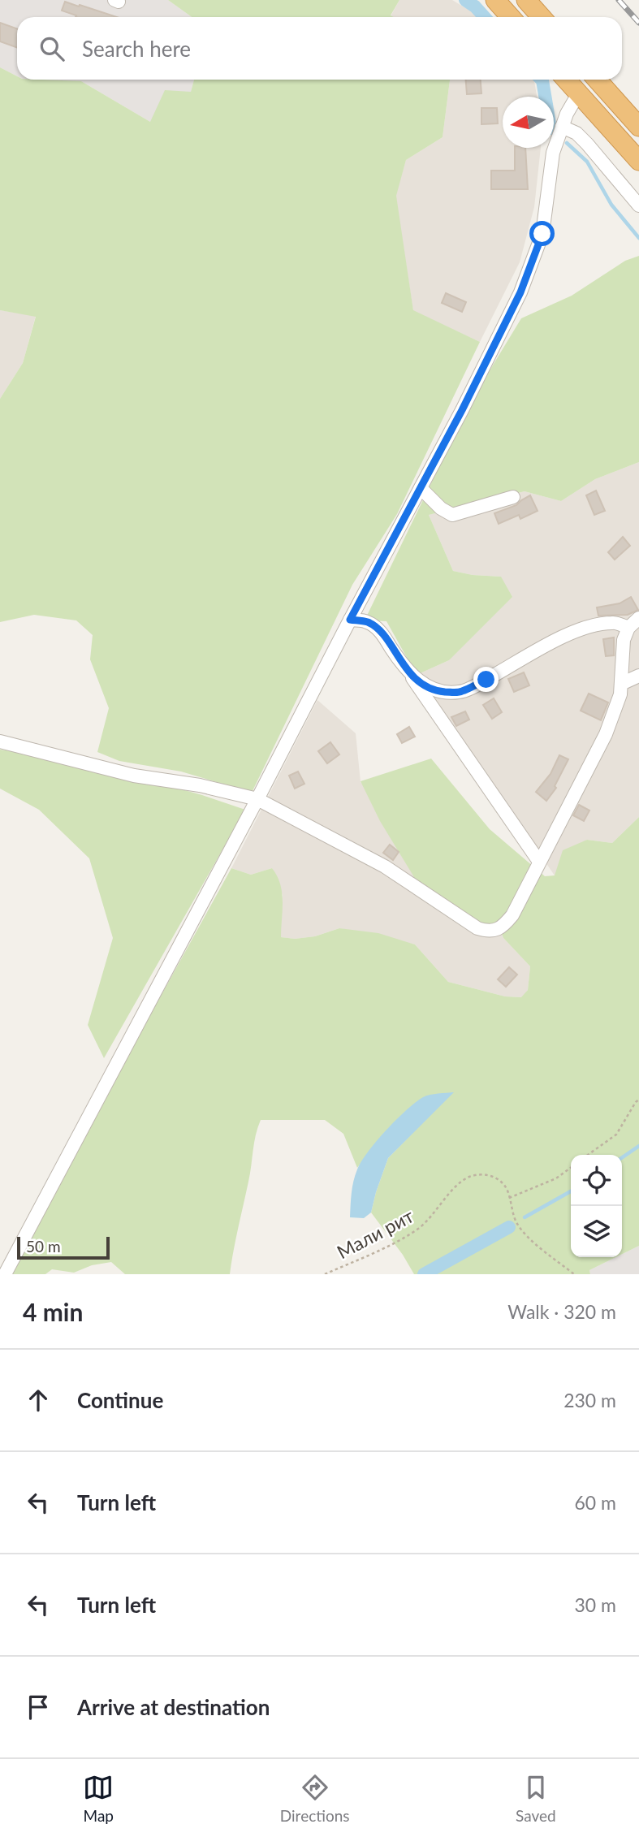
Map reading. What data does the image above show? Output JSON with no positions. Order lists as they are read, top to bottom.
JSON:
{
  "streets": {
    "path": ["Мали рит"]
  },
  "scale_bar": "50 m",
  "north": "left",
  "page": {
    "search": "Search here",
    "scale": "50 m",
    "heading": ["4 min", "Walk · 320 m"],
    "list": [
      ["Continue", "230 m"],
      ["Turn left", "60 m"],
      ["Turn left", "30 m"],
      "Arrive at destination"
    ],
    "nav": ["Map", "Directions", "Saved"]
  }
}
